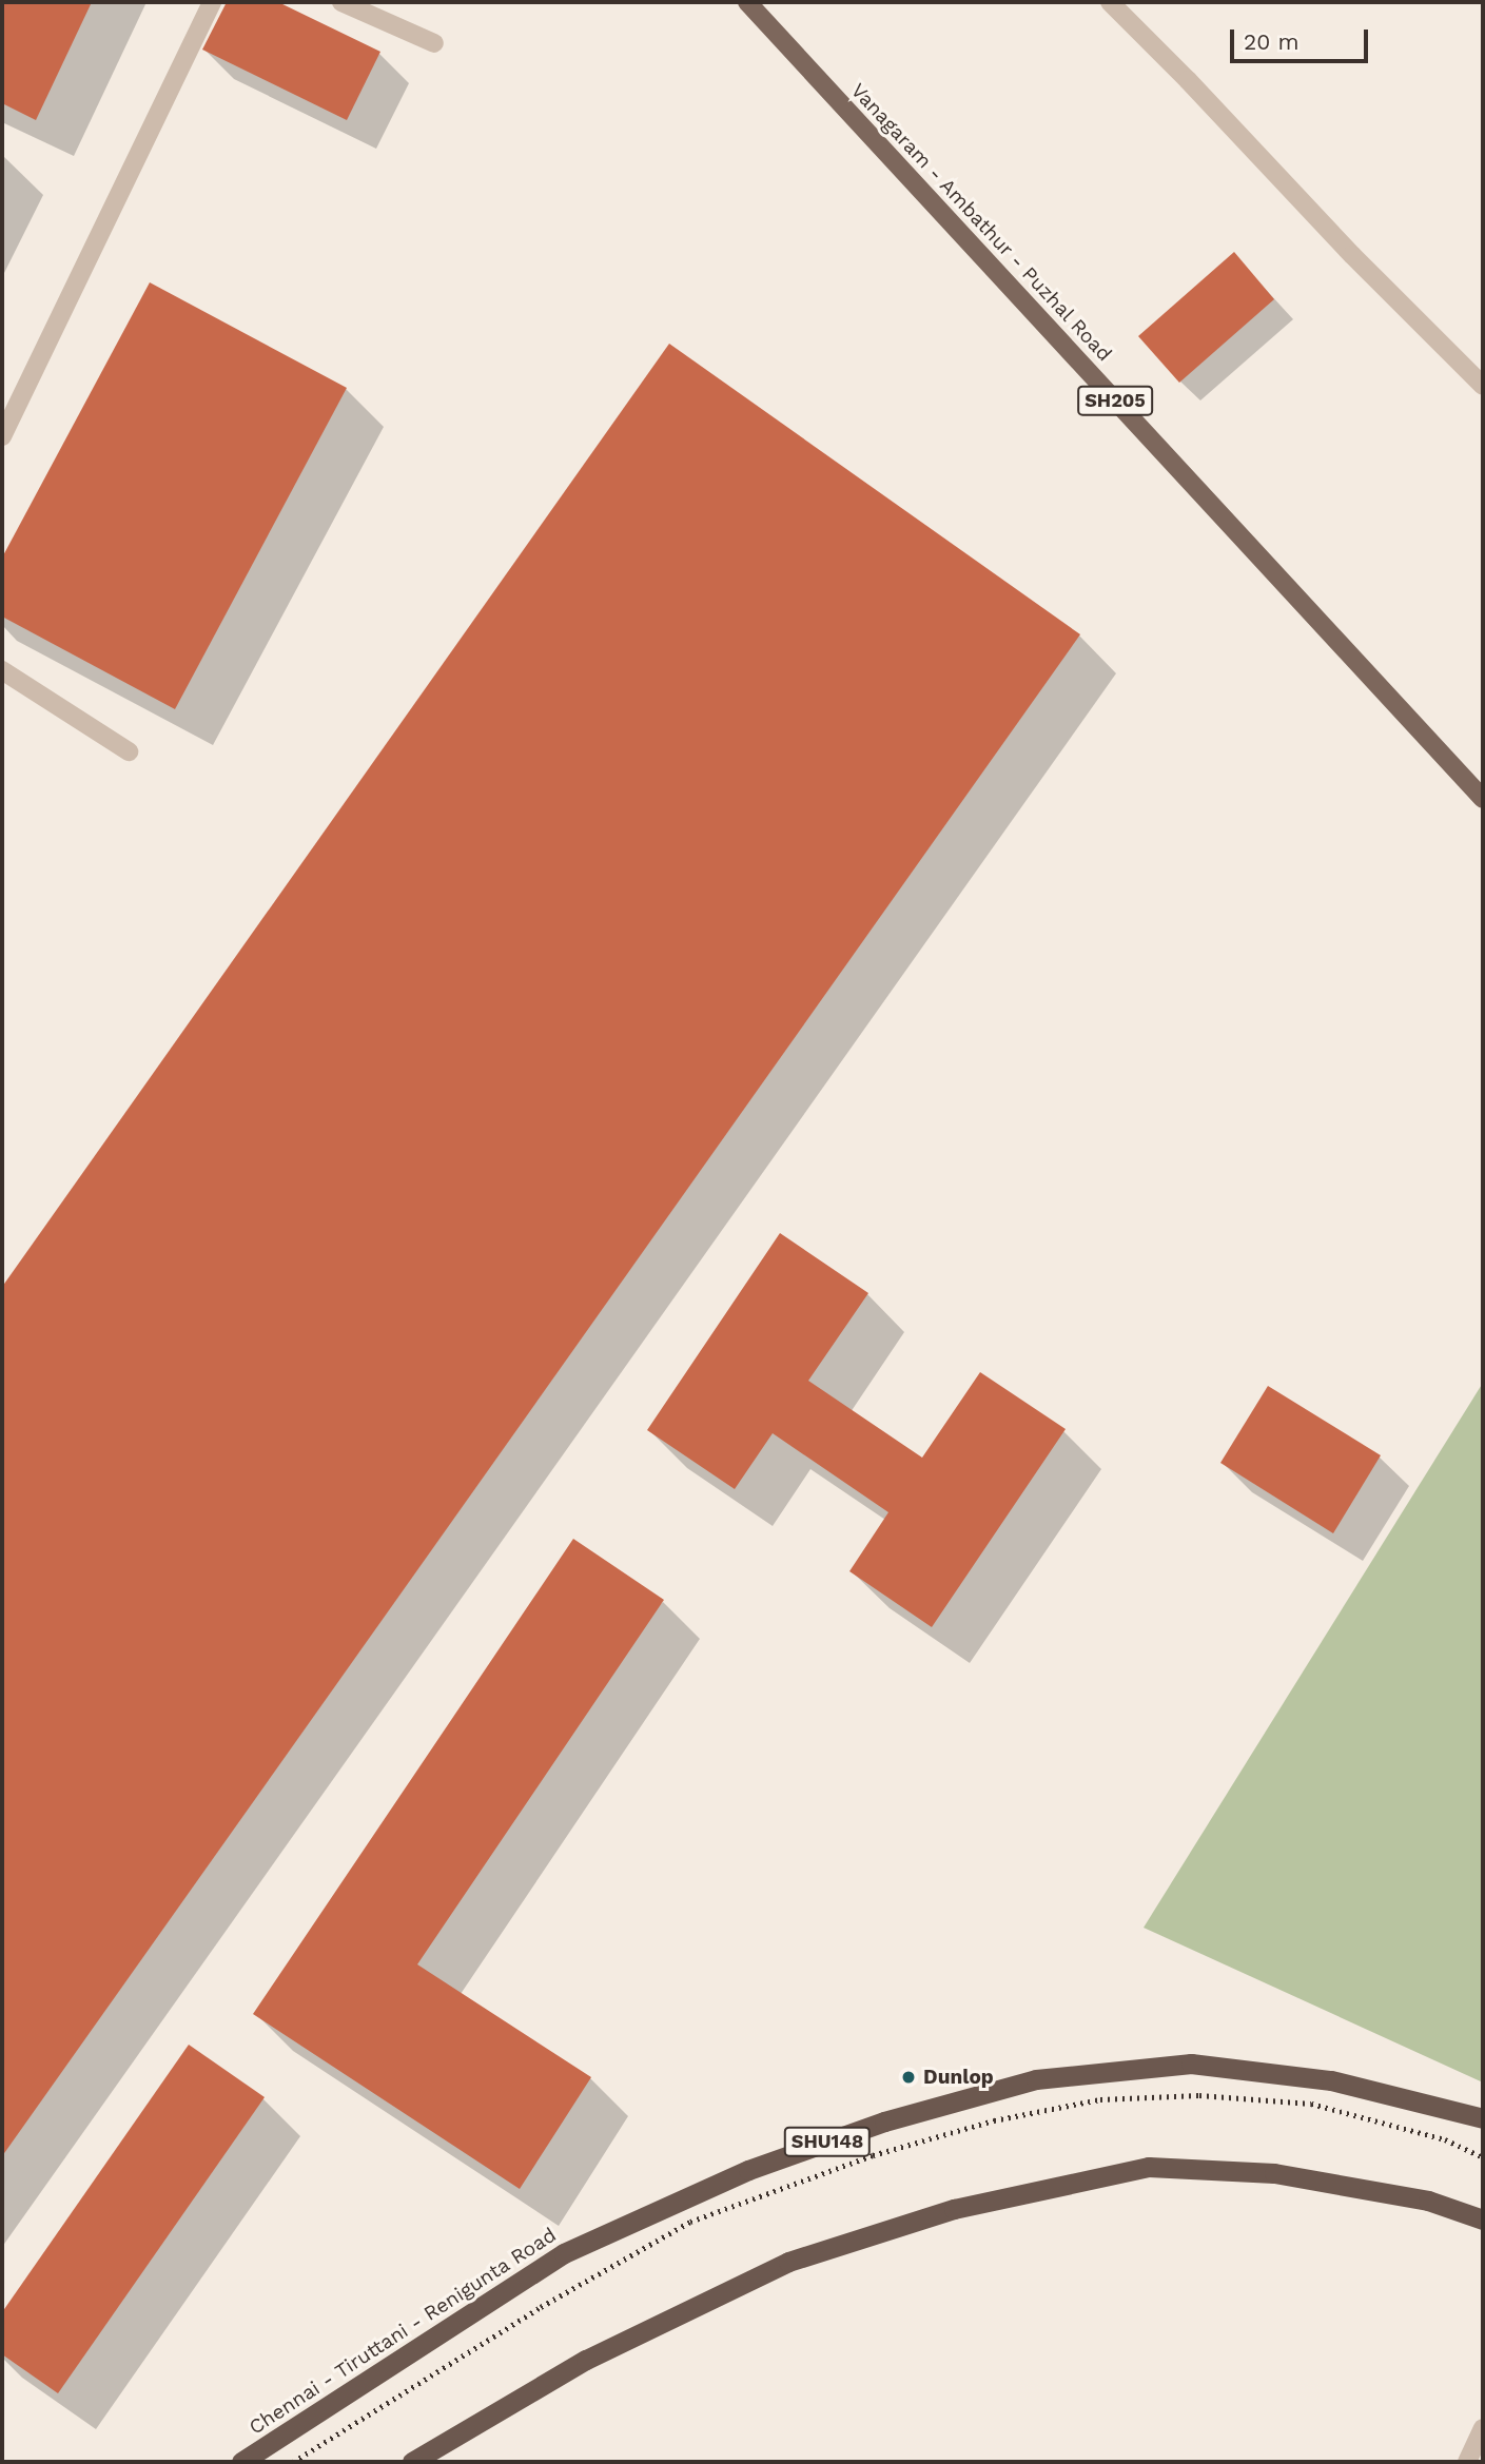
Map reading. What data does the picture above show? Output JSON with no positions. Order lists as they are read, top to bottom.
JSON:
{
  "streets": {
    "highway": ["SHU148", "Chennai - Tiruttani - Renigunta Road"],
    "main road": ["Vanagaram - Ambathur - Puzhal Road", "SH205"]
  },
  "places": ["Dunlop"],
  "scale_bar": "20 m"
}
